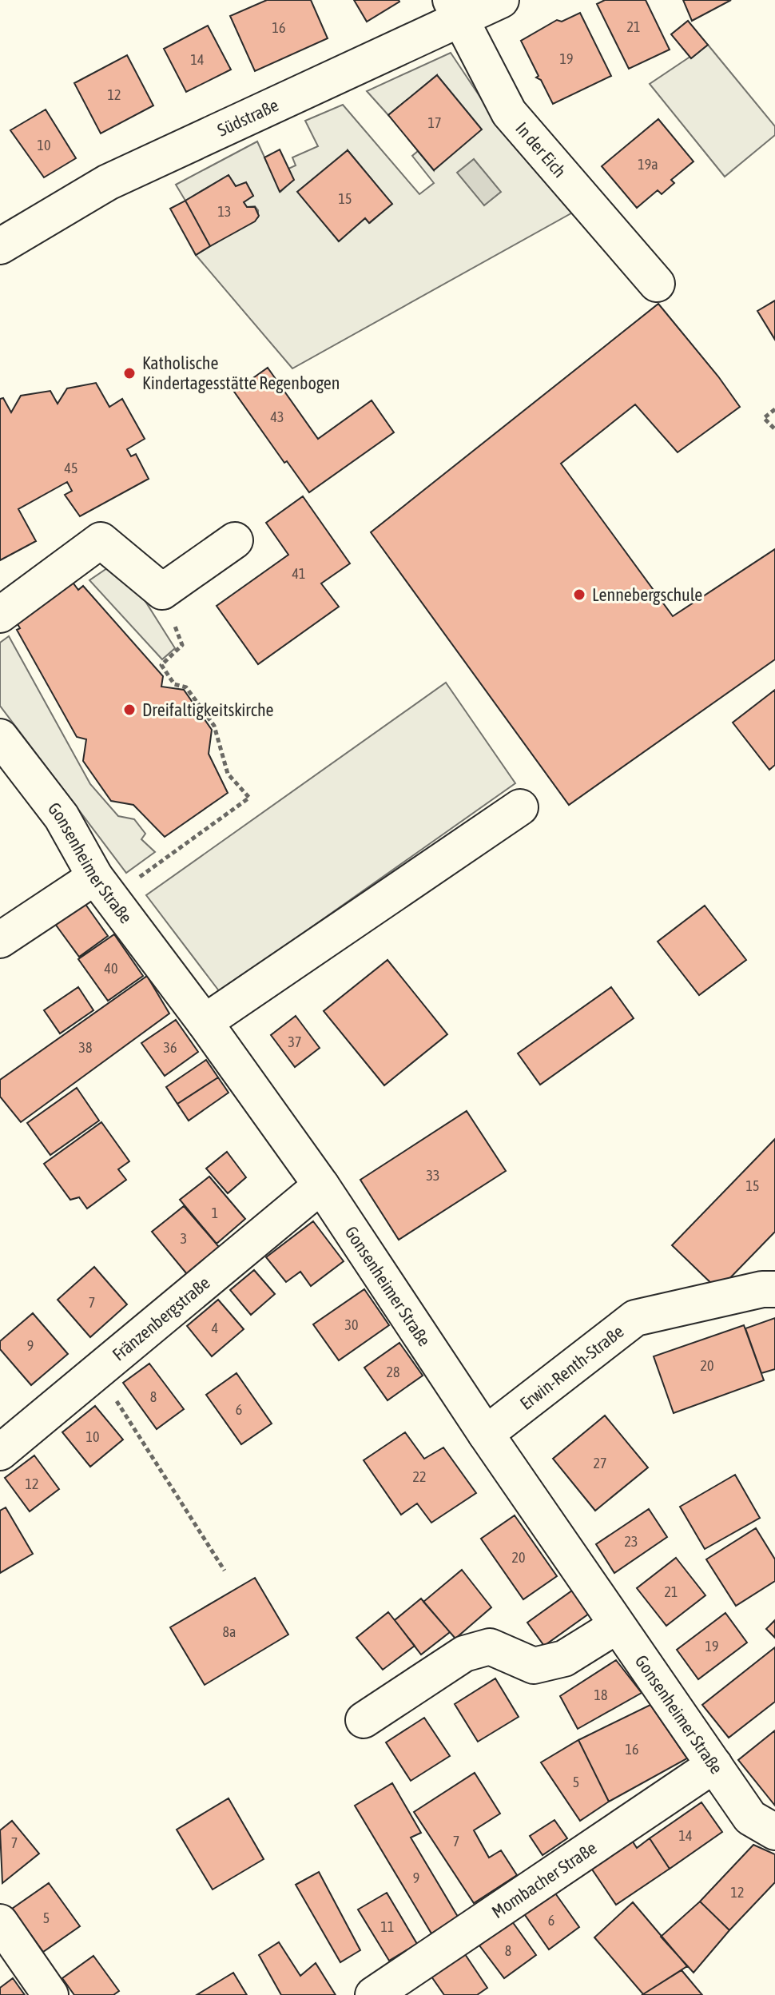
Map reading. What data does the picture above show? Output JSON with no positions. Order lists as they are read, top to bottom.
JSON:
{
  "streets": {
    "street": [
      "Südstraße",
      "In der Eich",
      "Gonsenheimer Straße",
      "Fränzenbergstraße",
      "Erwin-Renth-Straße",
      "Mombacher Straße"
    ]
  },
  "crossings": [
    ["Südstraße", "In der Eich"],
    ["Gonsenheimer Straße", "Fränzenbergstraße"],
    ["Gonsenheimer Straße", "Erwin-Renth-Straße"],
    ["Gonsenheimer Straße", "Mombacher Straße"]
  ],
  "places": ["Katholische Kindertagesstätte Regenbogen", "Lennebergschule", "Dreifaltigkeitskirche"],
  "house_numbers": [
    "21",
    "16",
    "19",
    "14",
    "12",
    "17",
    "10",
    "19a",
    "15",
    "13",
    "43",
    "45",
    "41",
    "40",
    "37",
    "38",
    "36",
    "33",
    "15",
    "1",
    "3",
    "7",
    "30",
    "4",
    "9",
    "20",
    "28",
    "8",
    "6",
    "10",
    "27",
    "22",
    "12",
    "23",
    "20",
    "21",
    "8a",
    "19",
    "18",
    "16",
    "5",
    "14",
    "7",
    "7",
    "9",
    "12",
    "5",
    "6",
    "11",
    "8"
  ]
}
